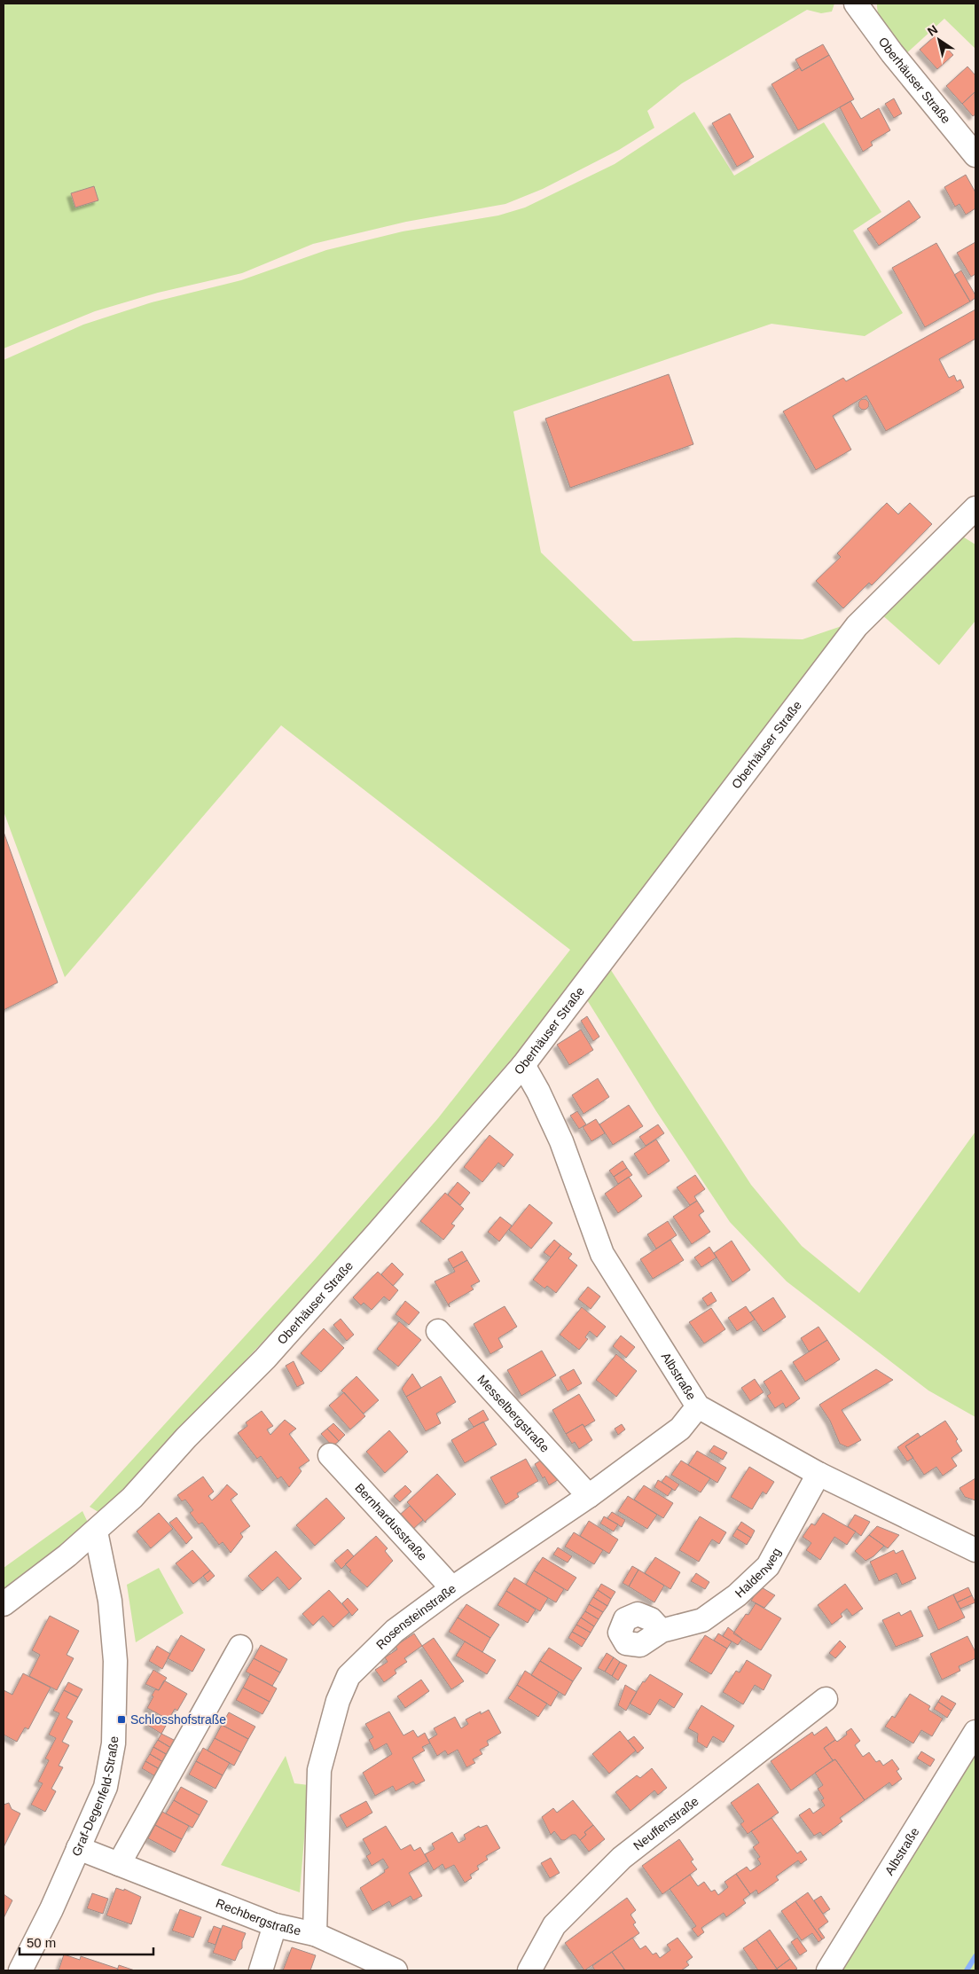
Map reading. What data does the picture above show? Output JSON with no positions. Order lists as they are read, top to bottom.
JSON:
{
  "streets": {
    "street": [
      "Oberhäuser Straße",
      "Albstraße",
      "Messelbergstraße",
      "Bernhardusstraße",
      "Haldenweg",
      "Rosensteinstraße",
      "Graf-Degenfeld-Straße",
      "Neuffenstraße",
      "Rechbergstraße"
    ]
  },
  "crossings": [
    ["Oberhäuser Straße", "Albstraße"],
    ["Oberhäuser Straße", "Graf-Degenfeld-Straße"],
    ["Albstraße", "Haldenweg"],
    ["Albstraße", "Rosensteinstraße"],
    ["Messelbergstraße", "Rosensteinstraße"],
    ["Bernhardusstraße", "Rosensteinstraße"],
    ["Rosensteinstraße", "Rechbergstraße"],
    ["Graf-Degenfeld-Straße", "Rechbergstraße"]
  ],
  "places": {
    "transit": ["Schlosshofstraße"]
  },
  "scale_bar": "50 m",
  "north": "top left"
}
